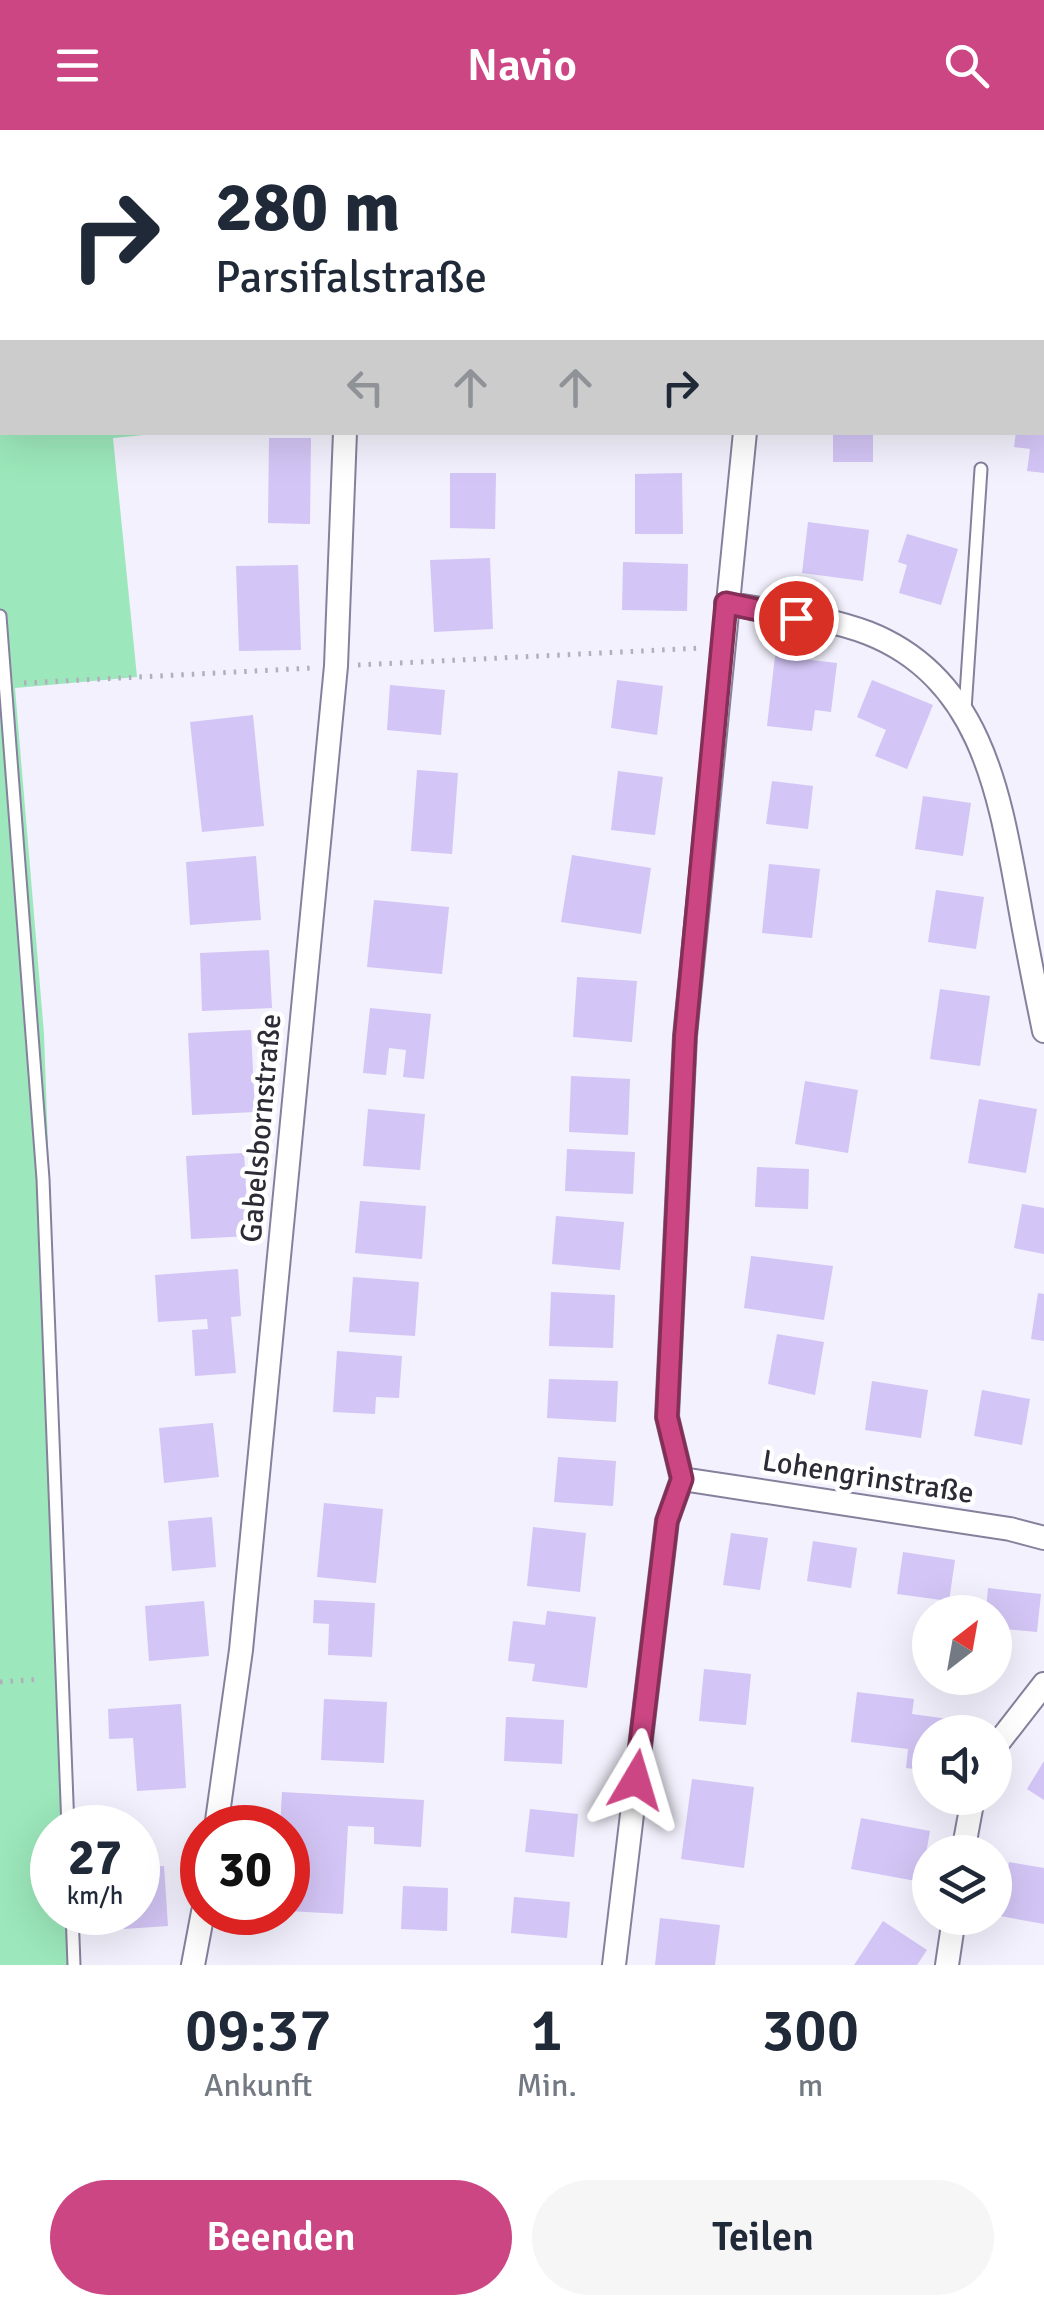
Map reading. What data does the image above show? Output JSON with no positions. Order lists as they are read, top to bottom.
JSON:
{
  "streets": {
    "street": ["Gabelsbornstraße", "Lohengrinstraße"]
  },
  "north": "top right",
  "page": {
    "header": "Navio",
    "turn": ["280 m", "Parsifalstraße"],
    "speed": "27 km/h",
    "limit": "30",
    "eta": [
      "09:37",
      "Ankunft",
      "1",
      "Min.",
      "300",
      "m"
    ],
    "buttons": ["Beenden", "Teilen"]
  }
}
